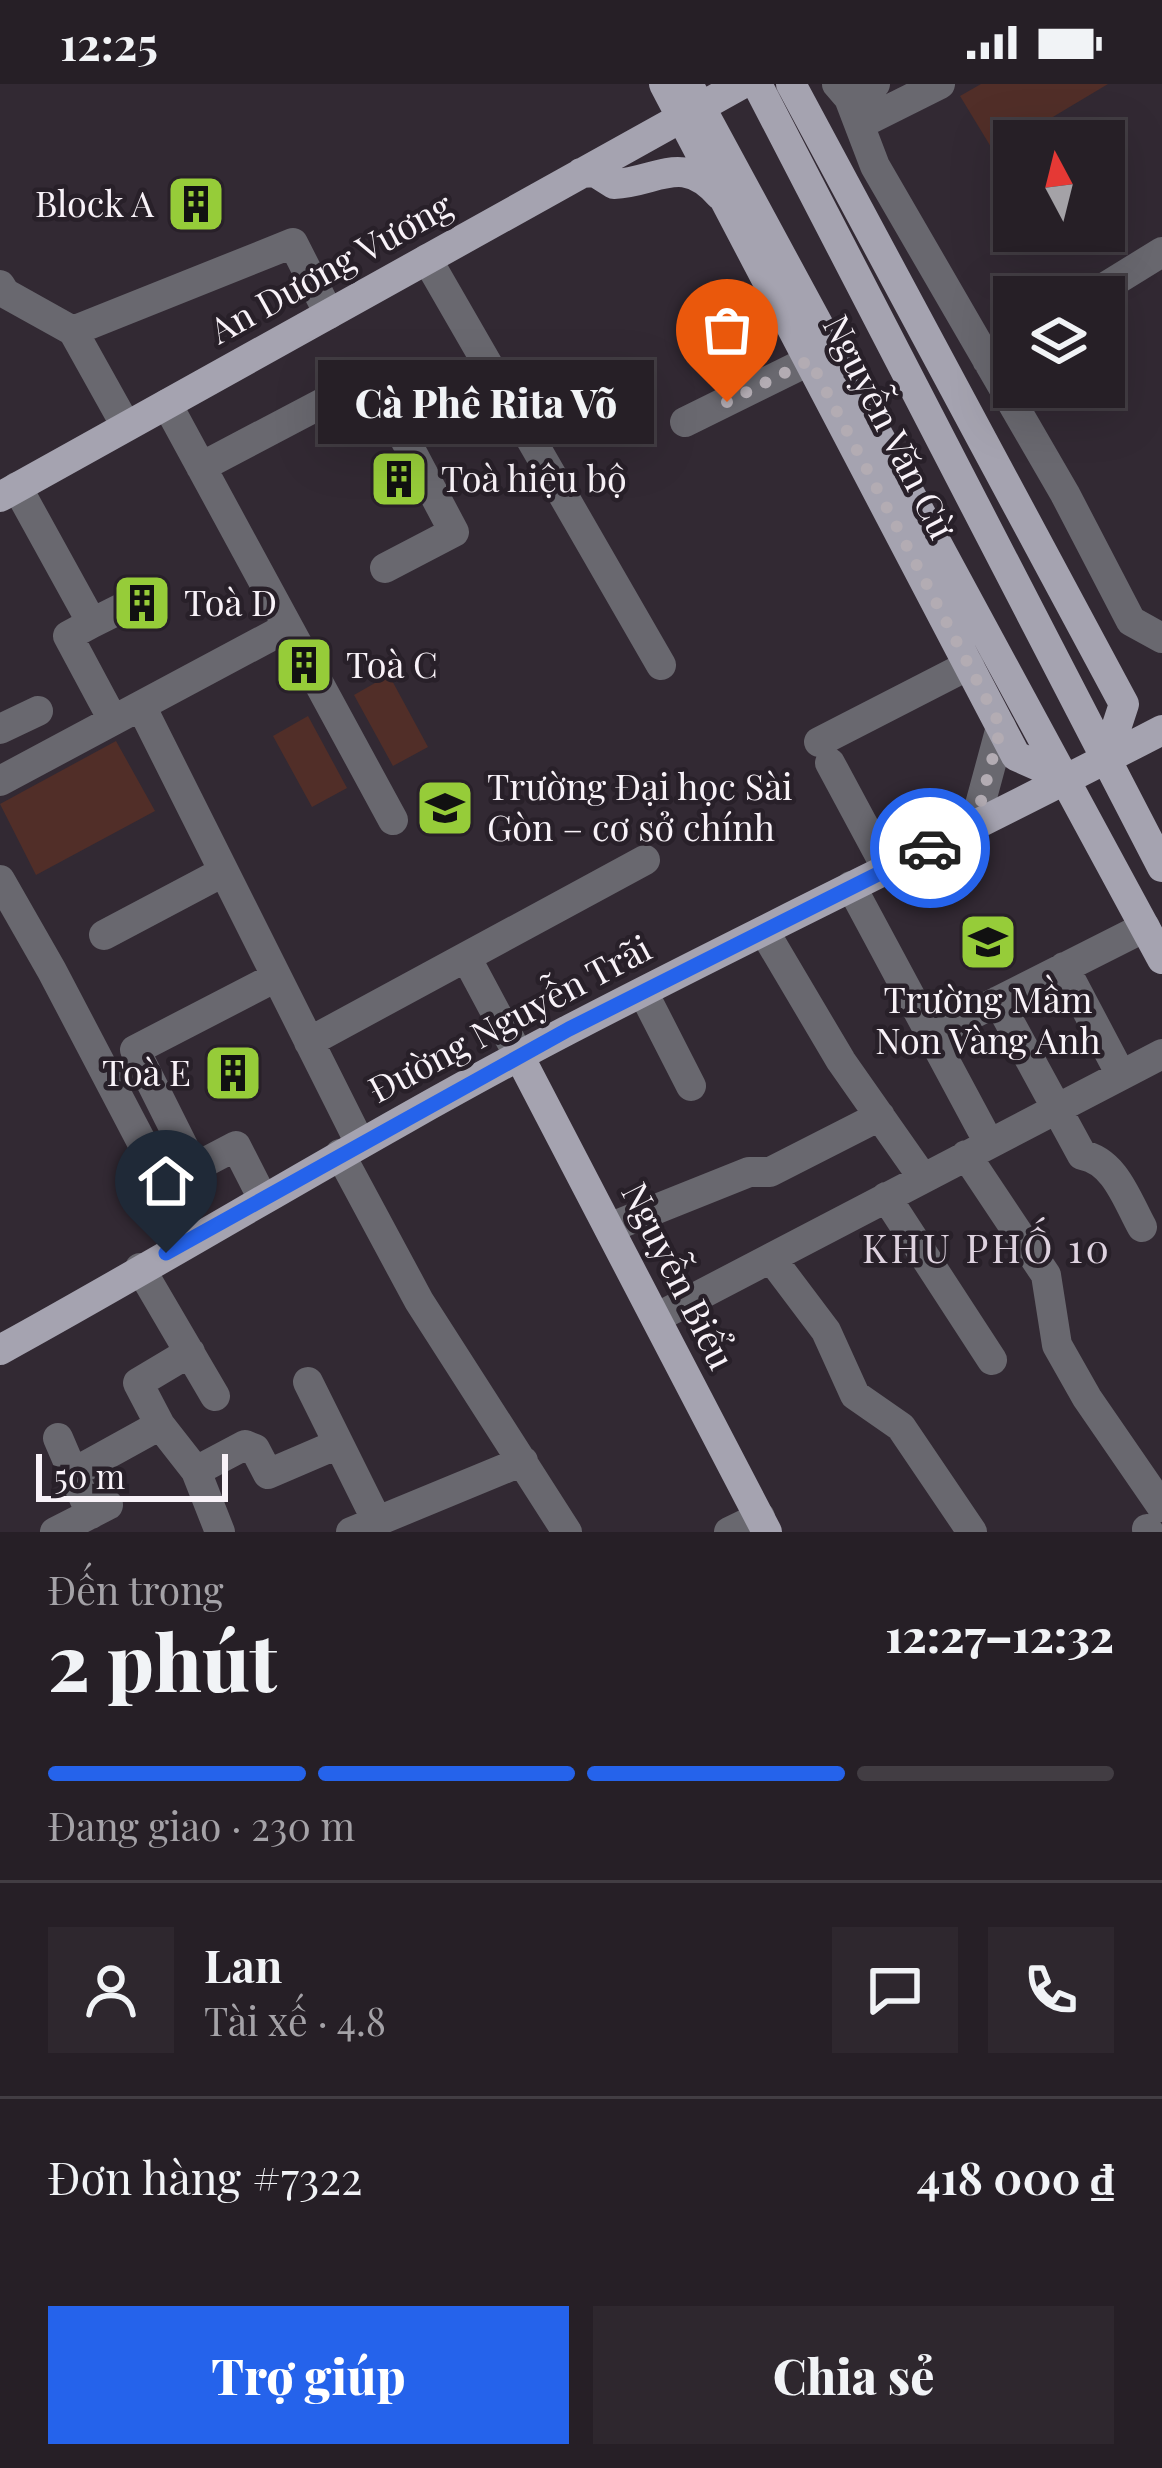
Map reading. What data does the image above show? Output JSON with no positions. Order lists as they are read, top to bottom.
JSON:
{
  "streets": {
    "main road": [
      "An Dương Vương",
      "Nguyễn Văn Cừ",
      "Đường Nguyễn Trãi",
      "Nguyễn Biểu"
    ]
  },
  "crossings": [
    ["An Dương Vương", "Nguyễn Văn Cừ"],
    ["Nguyễn Văn Cừ", "Đường Nguyễn Trãi"],
    ["Đường Nguyễn Trãi", "Nguyễn Biểu"]
  ],
  "districts": ["KHU PHỐ 10"],
  "places": {
    "building": [
      "Block A",
      "Toà hiệu bộ",
      "Toà D",
      "Toà C",
      "Toà E"
    ],
    "other": ["Cà Phê Rita Võ"],
    "school or university": ["Trường Đại học Sài Gòn – cơ sở chính", "Trường Mầm Non Vàng Anh"]
  },
  "scale_bar": "50 m",
  "north": "top",
  "page": {
    "status": "12:25",
    "bubble": "Cà Phê Rita Võ",
    "scale": "50 m",
    "heading": ["2 phút", "Đến trong", "12:27–12:32"],
    "panel": [
      "Lan",
      "Tài xế · 4.8",
      "Đơn hàng #7322",
      "418 000 ₫"
    ],
    "bar": "Đang giao · 230 m",
    "buttons": ["Trợ giúp", "Chia sẻ"]
  }
}
